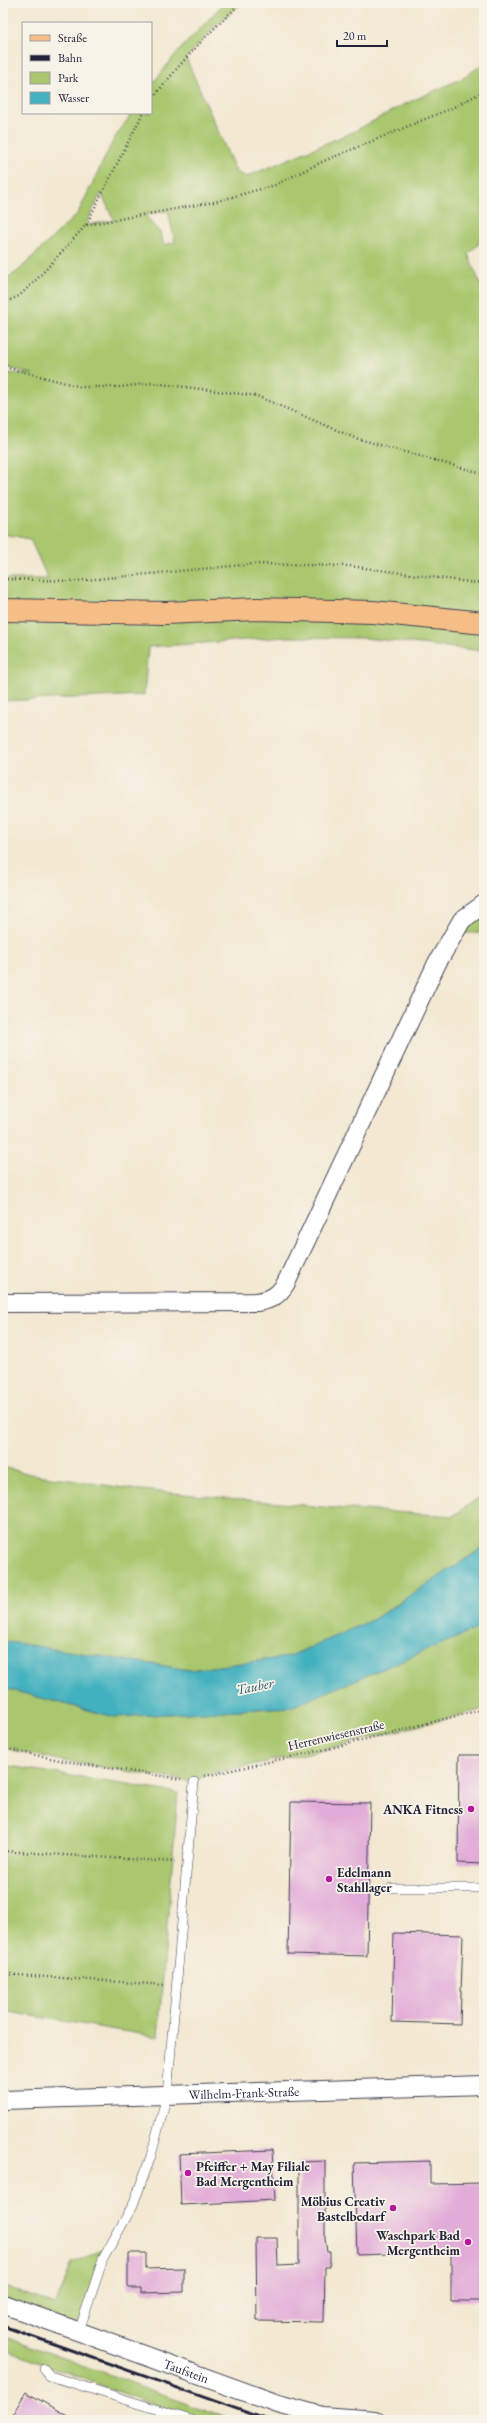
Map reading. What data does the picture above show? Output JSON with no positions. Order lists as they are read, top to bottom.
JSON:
{
  "streets": {
    "street": ["Wilhelm-Frank-Straße", "Taufstein"],
    "path": ["Herrenwiesenstraße"]
  },
  "water": ["Tauber"],
  "places": [
    "ANKA Fitness",
    "Edelmann Stahllager",
    "Pfeiffer + May Filiale Bad Mergentheim",
    "Möbius Creativ Bastelbedarf",
    "Waschpark Bad Mergentheim"
  ],
  "legend": [
    "Straße",
    "Bahn",
    "Park",
    "Wasser"
  ],
  "scale_bar": "20 m"
}
